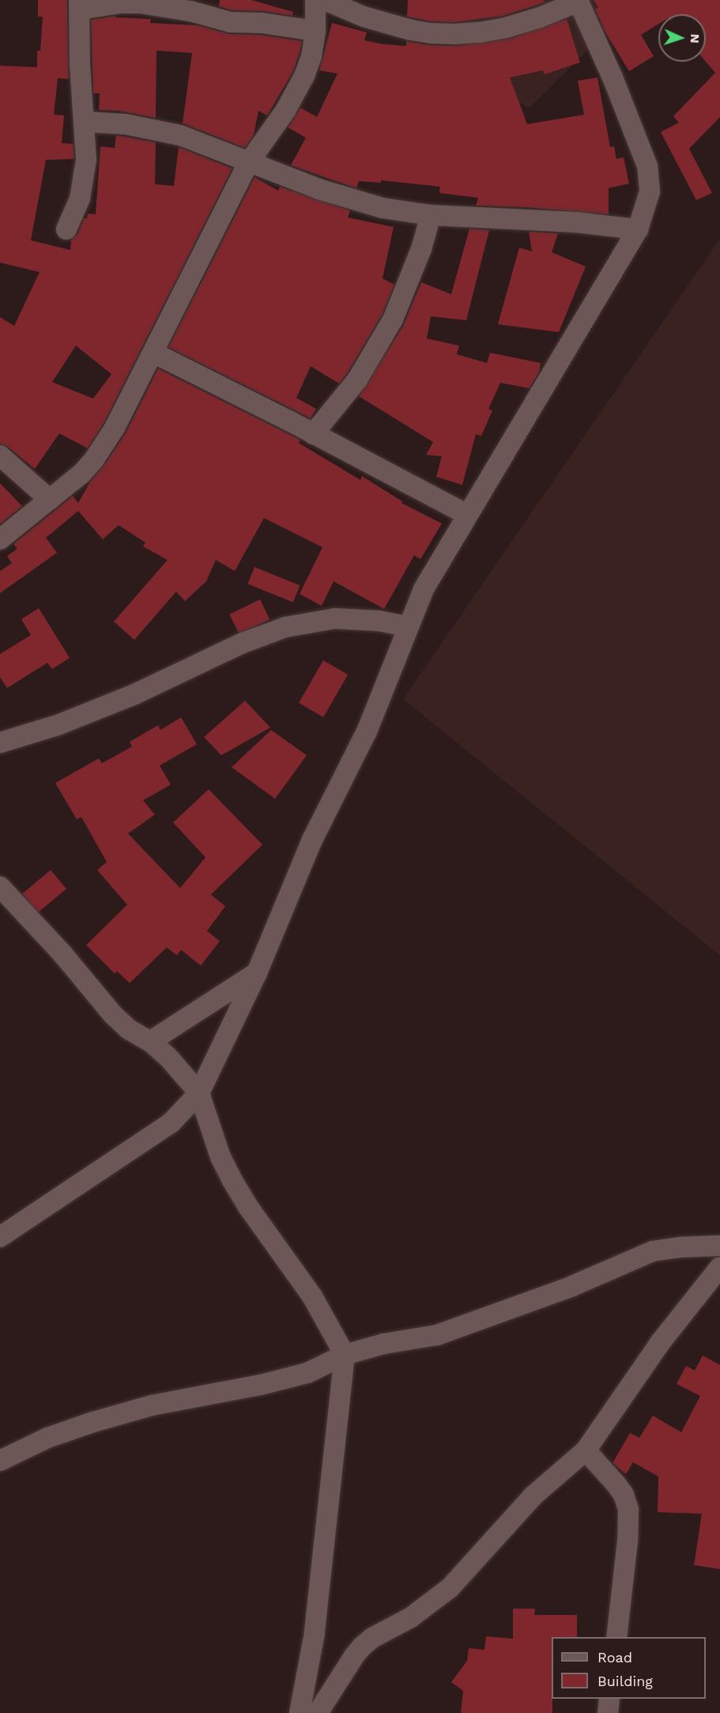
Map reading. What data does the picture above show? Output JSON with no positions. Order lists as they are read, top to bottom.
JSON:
{
  "legend": ["Road", "Building"],
  "north": "right"
}
